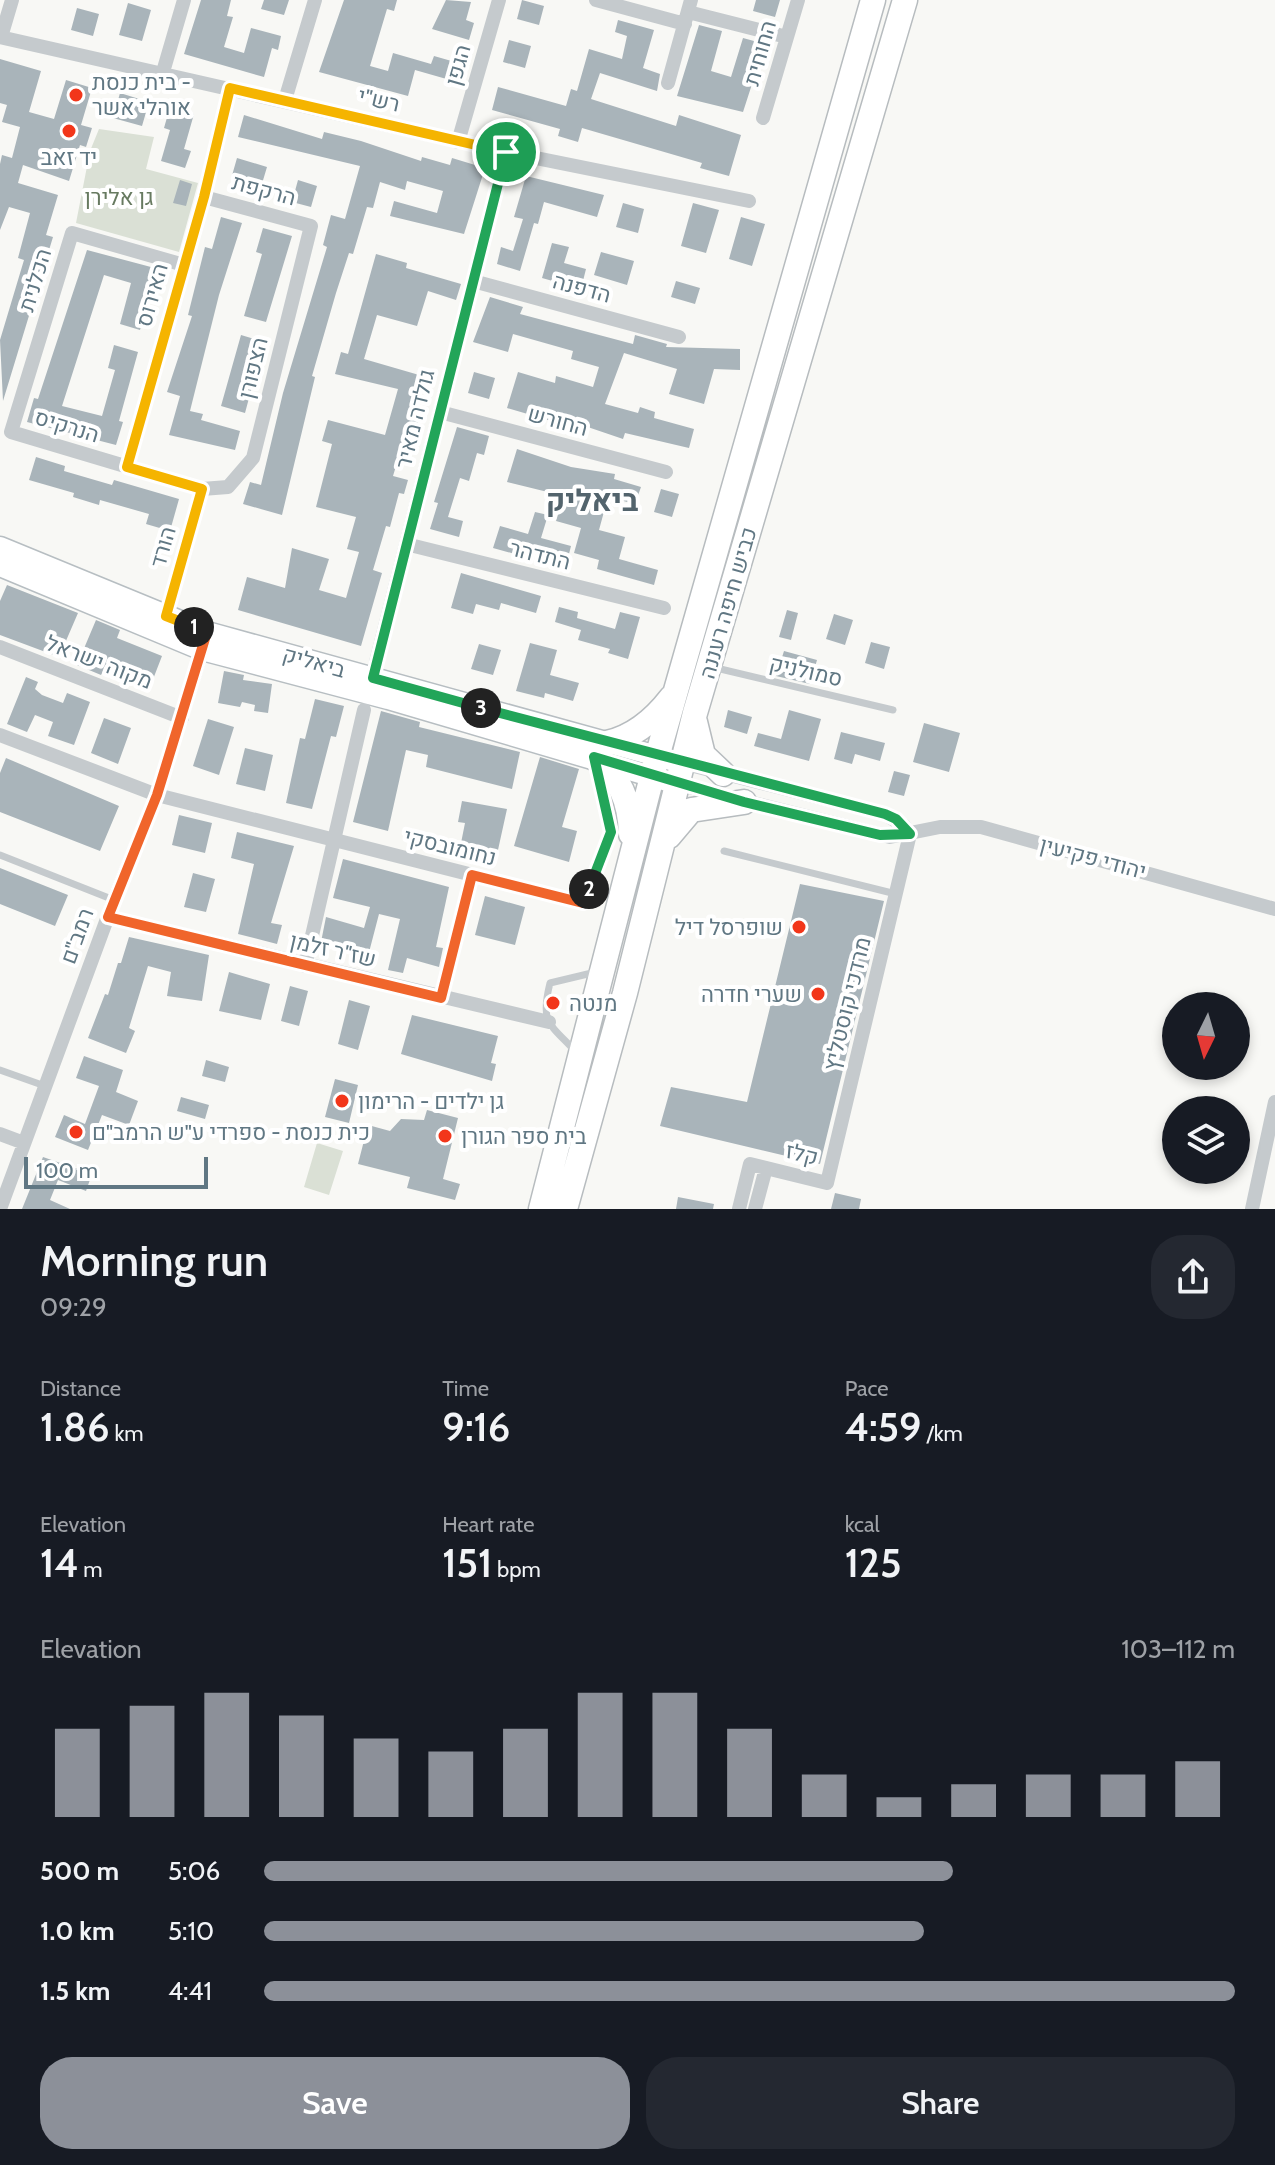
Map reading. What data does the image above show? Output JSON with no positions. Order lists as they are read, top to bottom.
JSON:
{
  "streets": {
    "highway": ["כביש חיפה רעננה"],
    "main road": ["ביאליק", "יהודי פקיעין"],
    "street": [
      "החוחית",
      "הגפן",
      "רש\"י",
      "הרקפת",
      "הכלנית",
      "הדפנה",
      "האירוס",
      "הצפורן",
      "גולדה מאיר",
      "החורש",
      "הנרקיס",
      "הורד",
      "התדהר",
      "מקוה ישראל",
      "נחומובסקי",
      "רמב\"ם",
      "שז\"ר זלמן",
      "מרדכי קוסטליץ",
      "קלז"
    ],
    "lane": ["סמולניק"]
  },
  "crossings": [
    ["הגפן", "רש\"י"],
    ["רש\"י", "האירוס"],
    ["רש\"י", "גולדה מאיר"],
    ["הרקפת", "האירוס"],
    ["הרקפת", "הצפורן"],
    ["הכלנית", "האירוס"],
    ["הכלנית", "הנרקיס"],
    ["הדפנה", "גולדה מאיר"],
    ["האירוס", "הנרקיס"],
    ["הצפורן", "הנרקיס"],
    ["הצפורן", "הורד"],
    ["גולדה מאיר", "החורש"],
    ["גולדה מאיר", "התדהר"],
    ["גולדה מאיר", "ביאליק"],
    ["גולדה מאיר", "נחומובסקי"],
    ["גולדה מאיר", "שז\"ר זלמן"],
    ["הנרקיס", "הורד"],
    ["הורד", "ביאליק"],
    ["כביש חיפה רעננה", "ביאליק"],
    ["כביש חיפה רעננה", "סמולניק"],
    ["כביש חיפה רעננה", "יהודי פקיעין"],
    ["מקוה ישראל", "רמב\"ם"],
    ["ביאליק", "נחומובסקי"],
    ["ביאליק", "יהודי פקיעין"],
    ["ביאליק", "רמב\"ם"],
    ["נחומובסקי", "רמב\"ם"],
    ["יהודי פקיעין", "מרדכי קוסטליץ"],
    ["רמב\"ם", "שז\"ר זלמן"],
    ["מרדכי קוסטליץ", "קלז"]
  ],
  "districts": ["ביאליק"],
  "parks": ["גן אלירן"],
  "places": [
    "בית כנסת - אוהלי אשר",
    "יד זאב",
    "שופרסל דיל",
    "שערי חדרה",
    "מנטה",
    "גן ילדים - הרימון",
    "כית כנסת - ספרדי ע\"ש הרמב\"ם",
    "בית ספר הגורן"
  ],
  "scale_bar": "100 m",
  "north": "bottom",
  "page": {
    "pins": ["1", "3", "2"],
    "scale": "100 m",
    "heading": ["Morning run", "09:29"],
    "stats": [
      ["Distance", "1.86 km"],
      ["Time", "9:16"],
      ["Pace", "4:59 /km"],
      ["Elevation", "14 m"],
      ["Heart rate", "151 bpm"],
      ["kcal", "125"]
    ],
    "chart": ["Elevation", "103–112 m"],
    "list": [
      {
        "name": "500 m",
        "note": "5:06"
      },
      {
        "name": "1.0 km",
        "note": "5:10"
      },
      {
        "name": "1.5 km",
        "note": "4:41"
      }
    ],
    "buttons": ["Save", "Share"]
  }
}
